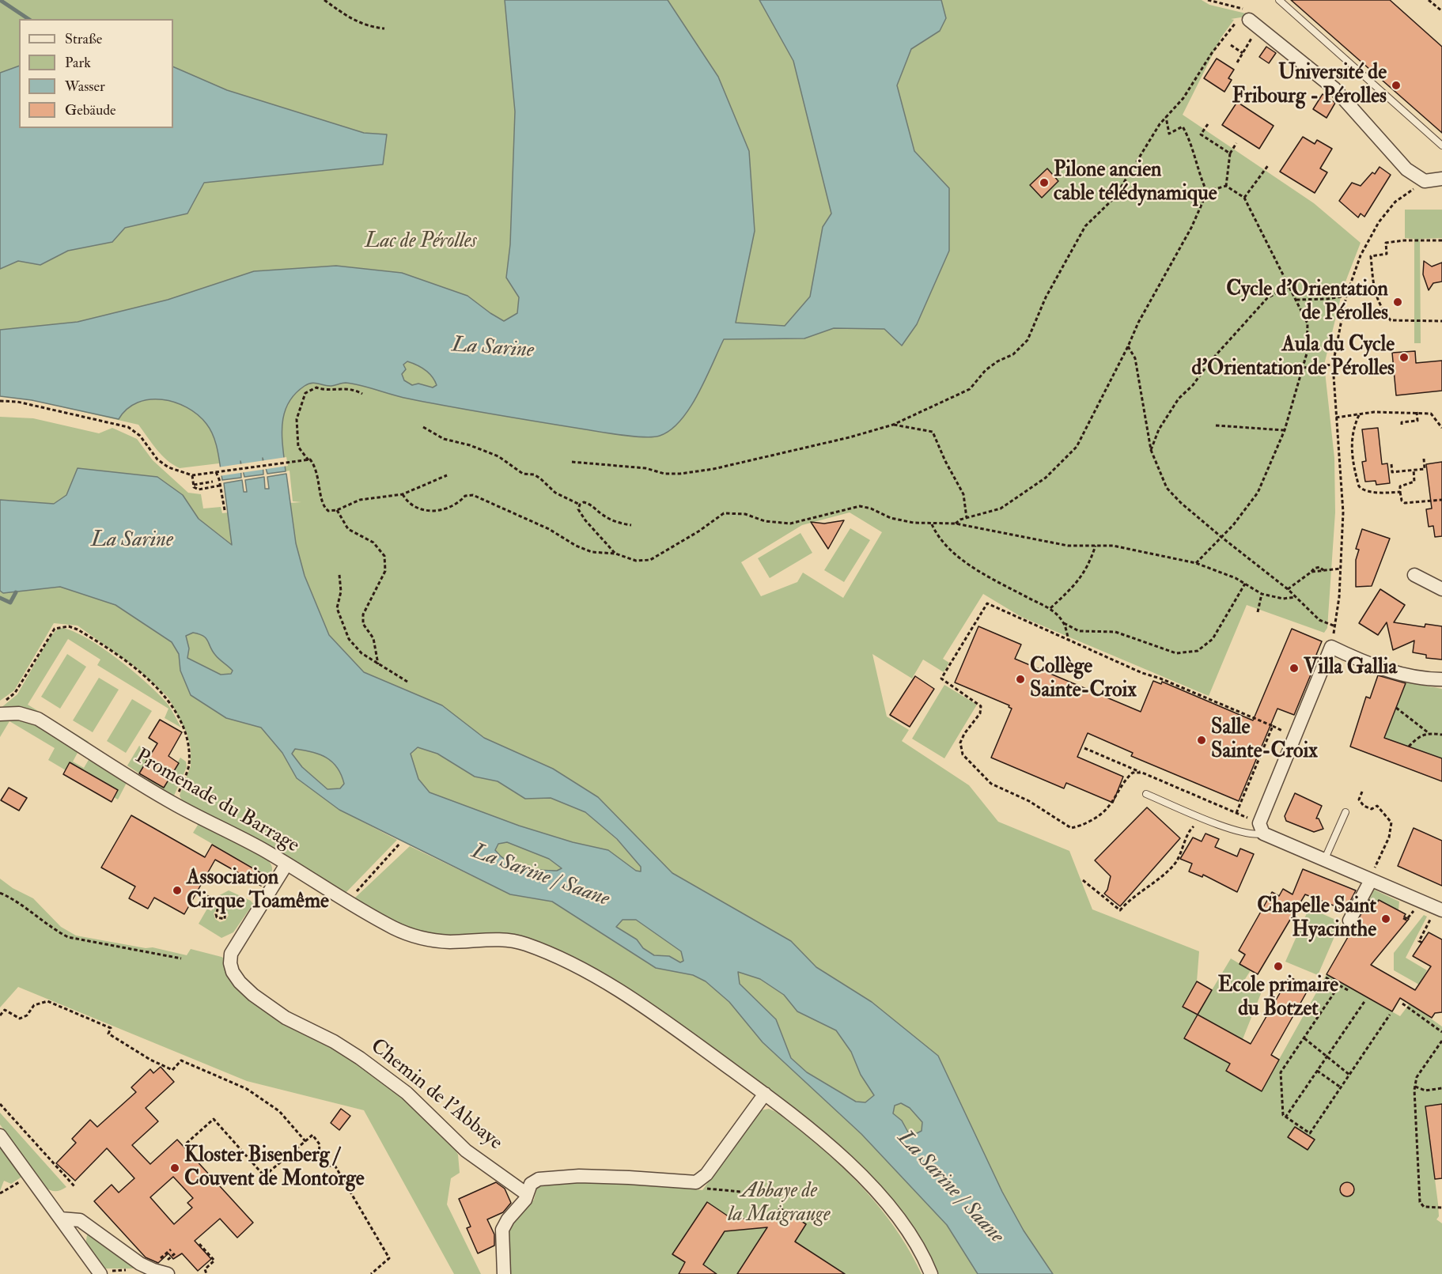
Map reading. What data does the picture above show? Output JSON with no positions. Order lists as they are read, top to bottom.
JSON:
{
  "streets": {
    "street": ["Promenade du Barrage", "Chemin de l'Abbaye"]
  },
  "crossings": [
    ["Promenade du Barrage", "Chemin de l'Abbaye"]
  ],
  "water": ["La Sarine", "La Sarine / Saane"],
  "parks": ["Lac de Pérolles", "Abbaye de la Maigrauge"],
  "places": [
    "Université de Fribourg - Pérolles",
    "Pilone ancien cable télédynamique",
    "Cycle d'Orientation de Pérolles",
    "Aula du Cycle d'Orientation de Pérolles",
    "Villa Gallia",
    "Collège Sainte-Croix",
    "Salle Sainte-Croix",
    "Association Cirque Toamême",
    "Chapelle Saint Hyacinthe",
    "Ecole primaire du Botzet",
    "Kloster Bisenberg / Couvent de Montorge"
  ],
  "legend": [
    "Straße",
    "Park",
    "Wasser",
    "Gebäude"
  ]
}
